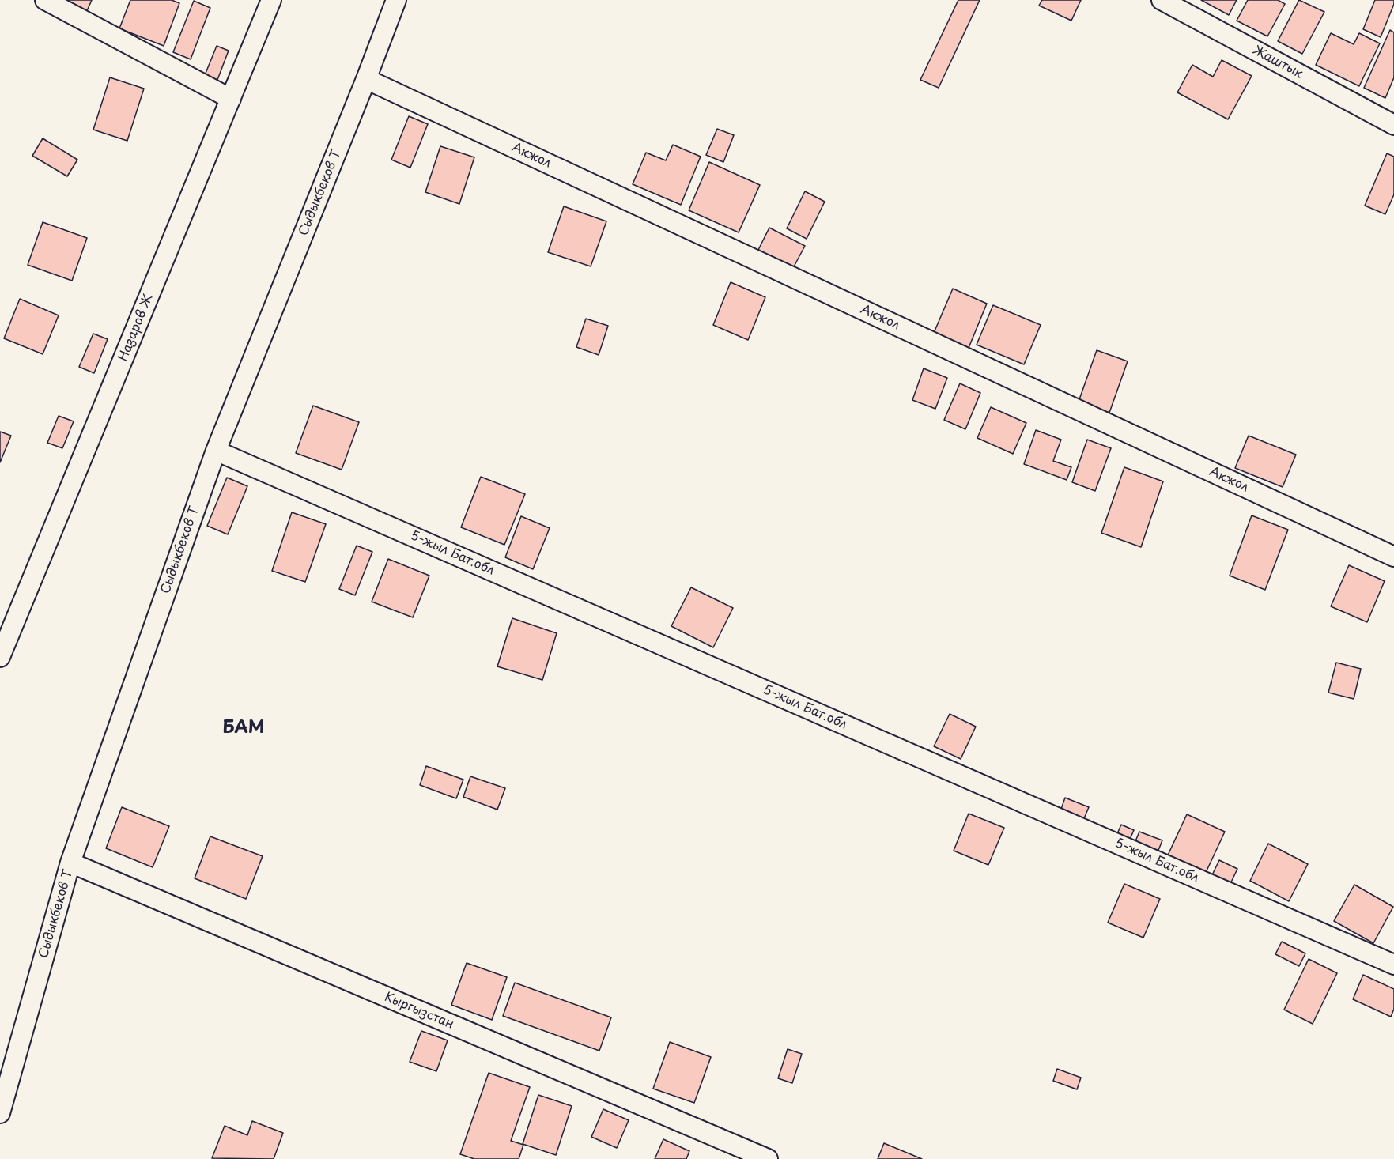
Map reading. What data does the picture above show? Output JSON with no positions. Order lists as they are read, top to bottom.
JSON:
{
  "streets": {
    "street": [
      "Жаштык",
      "Акжол",
      "Сыдыкбеков Т",
      "Назаров Ж",
      "5-жыл Бат.обл",
      "Кыргызстан"
    ]
  },
  "crossings": [
    ["Акжол", "Сыдыкбеков Т"],
    ["Сыдыкбеков Т", "5-жыл Бат.обл"],
    ["Сыдыкбеков Т", "Кыргызстан"]
  ],
  "districts": ["БАМ"]
}
